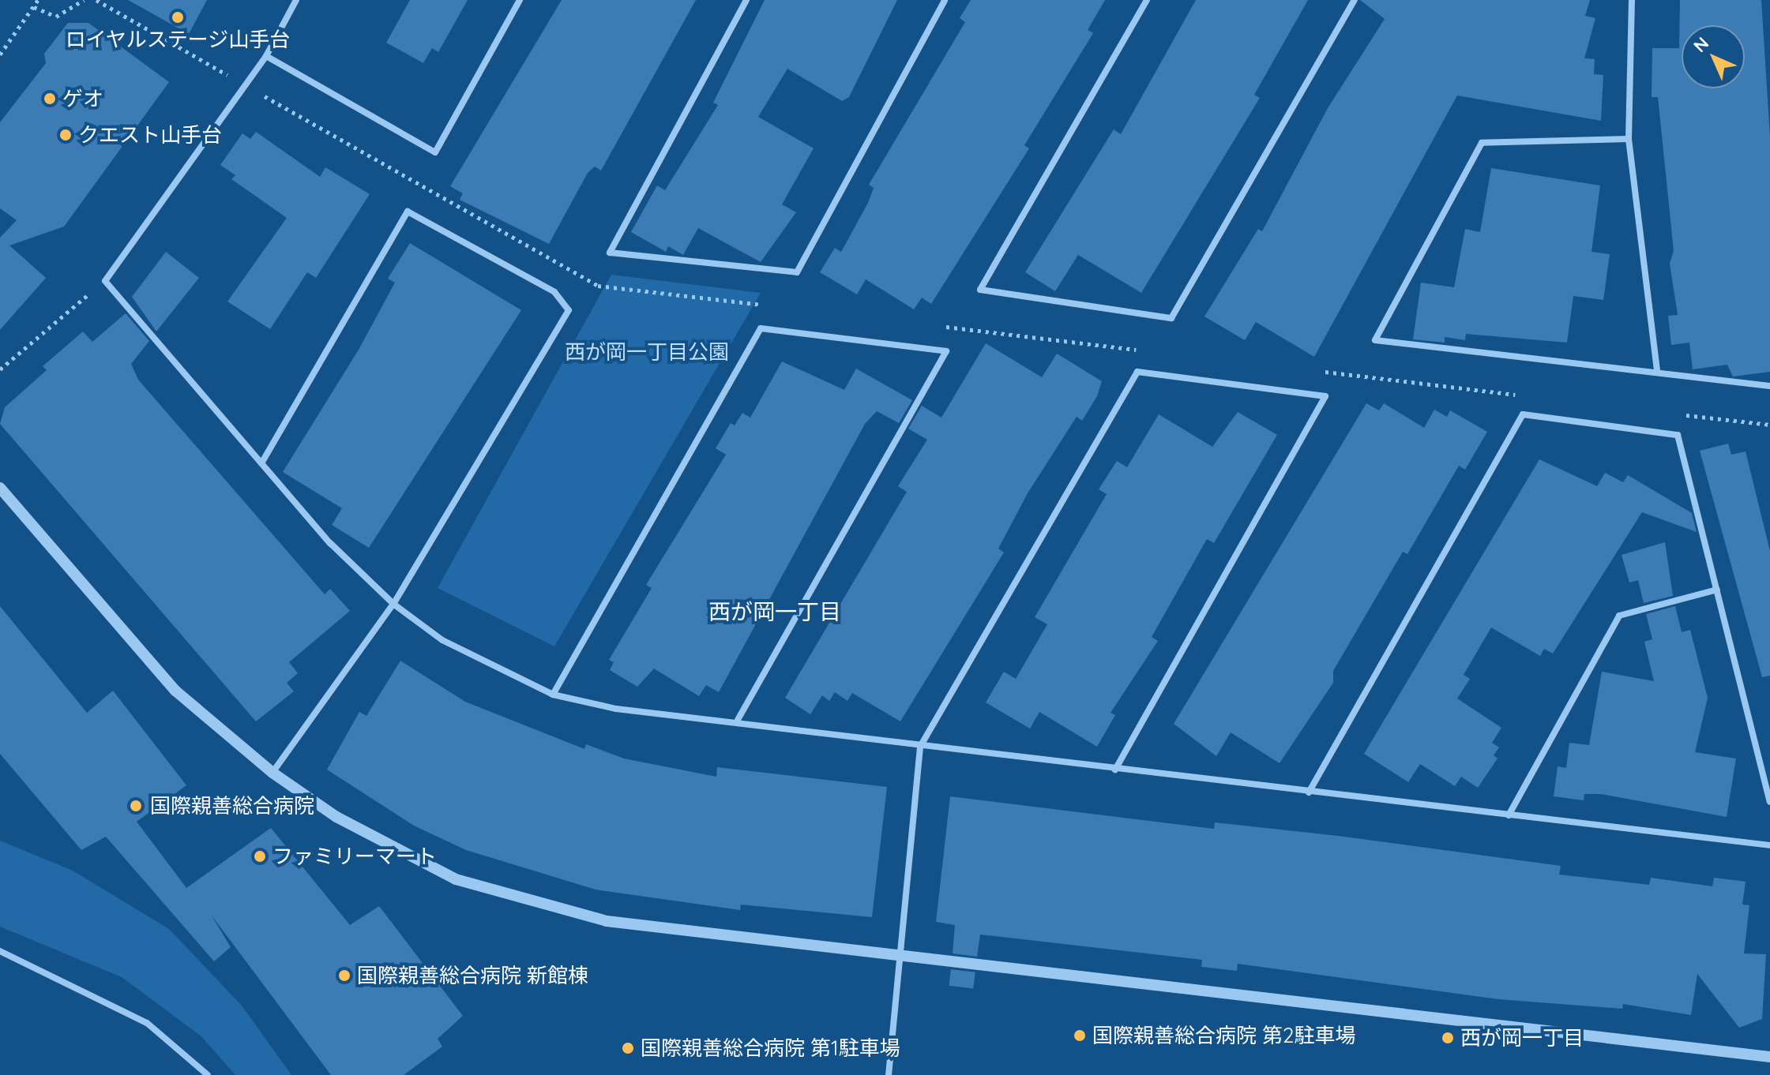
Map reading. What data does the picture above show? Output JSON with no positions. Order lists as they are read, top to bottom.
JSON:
{
  "districts": ["西が岡一丁目"],
  "parks": ["西が岡一丁目公園"],
  "places": [
    "ロイヤルステージ山手台",
    "ゲオ",
    "クエスト山手台",
    "国際親善総合病院",
    "ファミリーマート",
    "国際親善総合病院 新館棟",
    "国際親善総合病院 第2駐車場",
    "西が岡一丁目",
    "国際親善総合病院 第1駐車場"
  ],
  "north": "top left"
}
